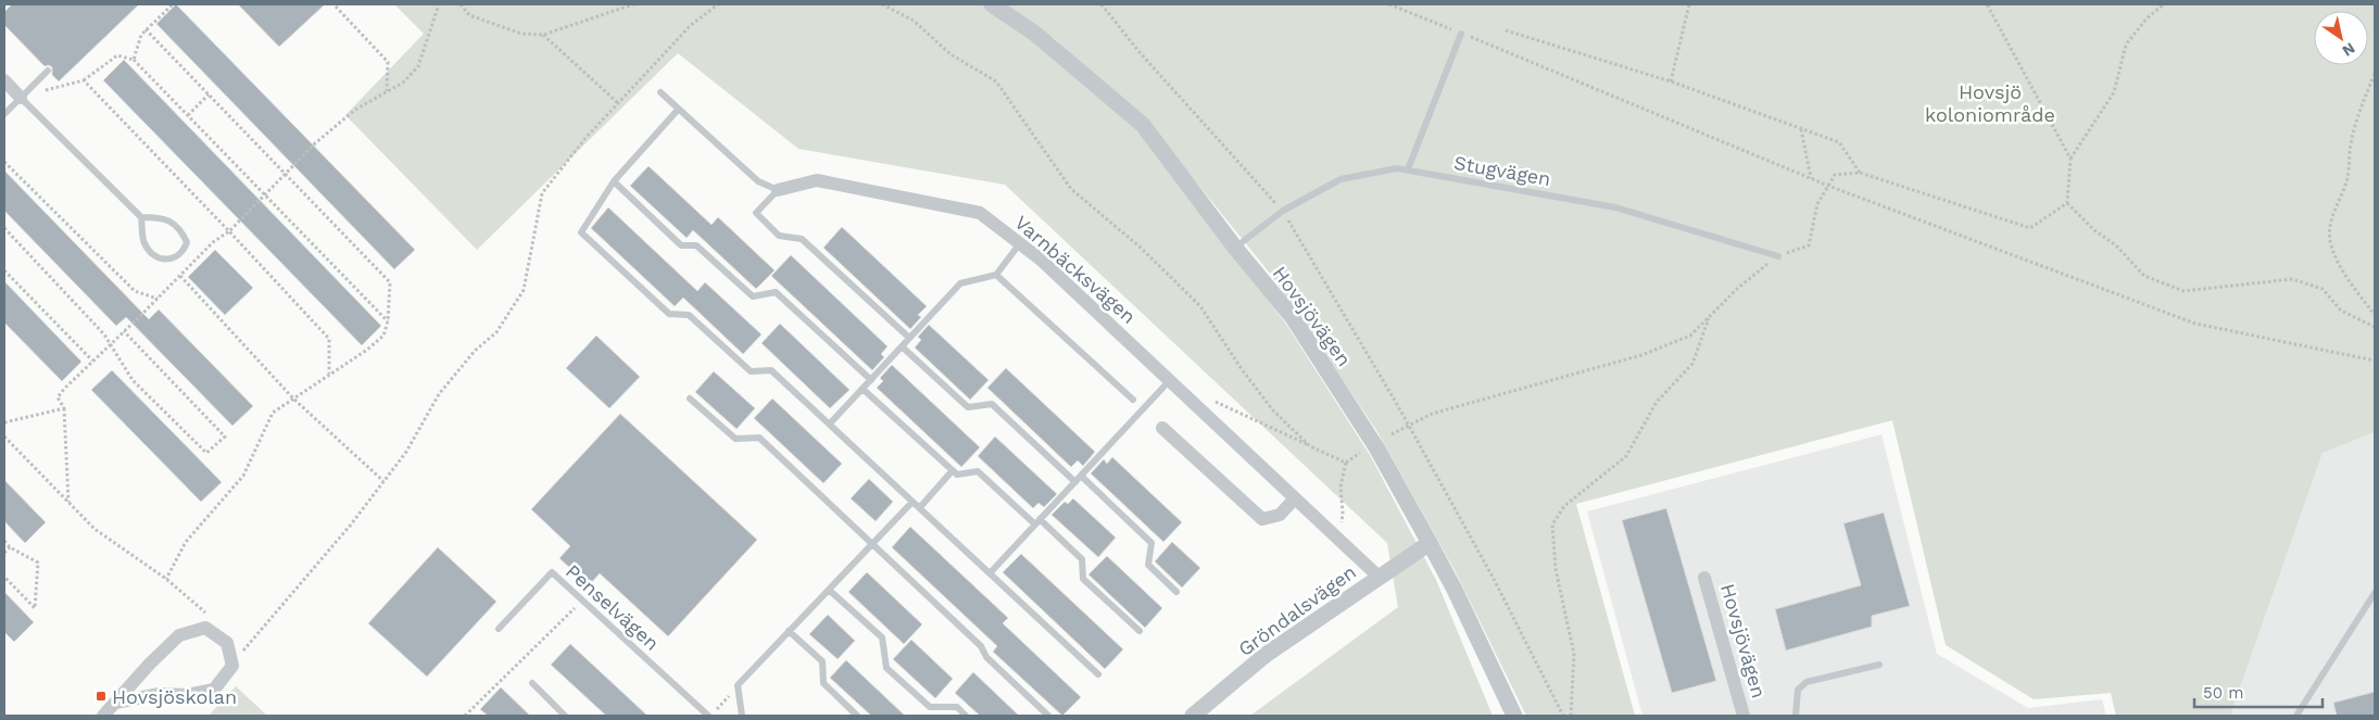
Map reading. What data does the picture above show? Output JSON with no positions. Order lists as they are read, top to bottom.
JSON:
{
  "streets": {
    "street": ["Varnbäcksvägen", "Hovsjövägen", "Gröndalsvägen"],
    "lane": ["Stugvägen", "Penselvägen"]
  },
  "crossings": [
    ["Stugvägen", "Hovsjövägen"],
    ["Varnbäcksvägen", "Gröndalsvägen"],
    ["Hovsjövägen", "Gröndalsvägen"]
  ],
  "parks": ["Hovsjö koloniområde"],
  "places": {
    "transit": ["Hovsjöskolan"]
  },
  "scale_bar": "50 m",
  "north": "bottom right"
}
